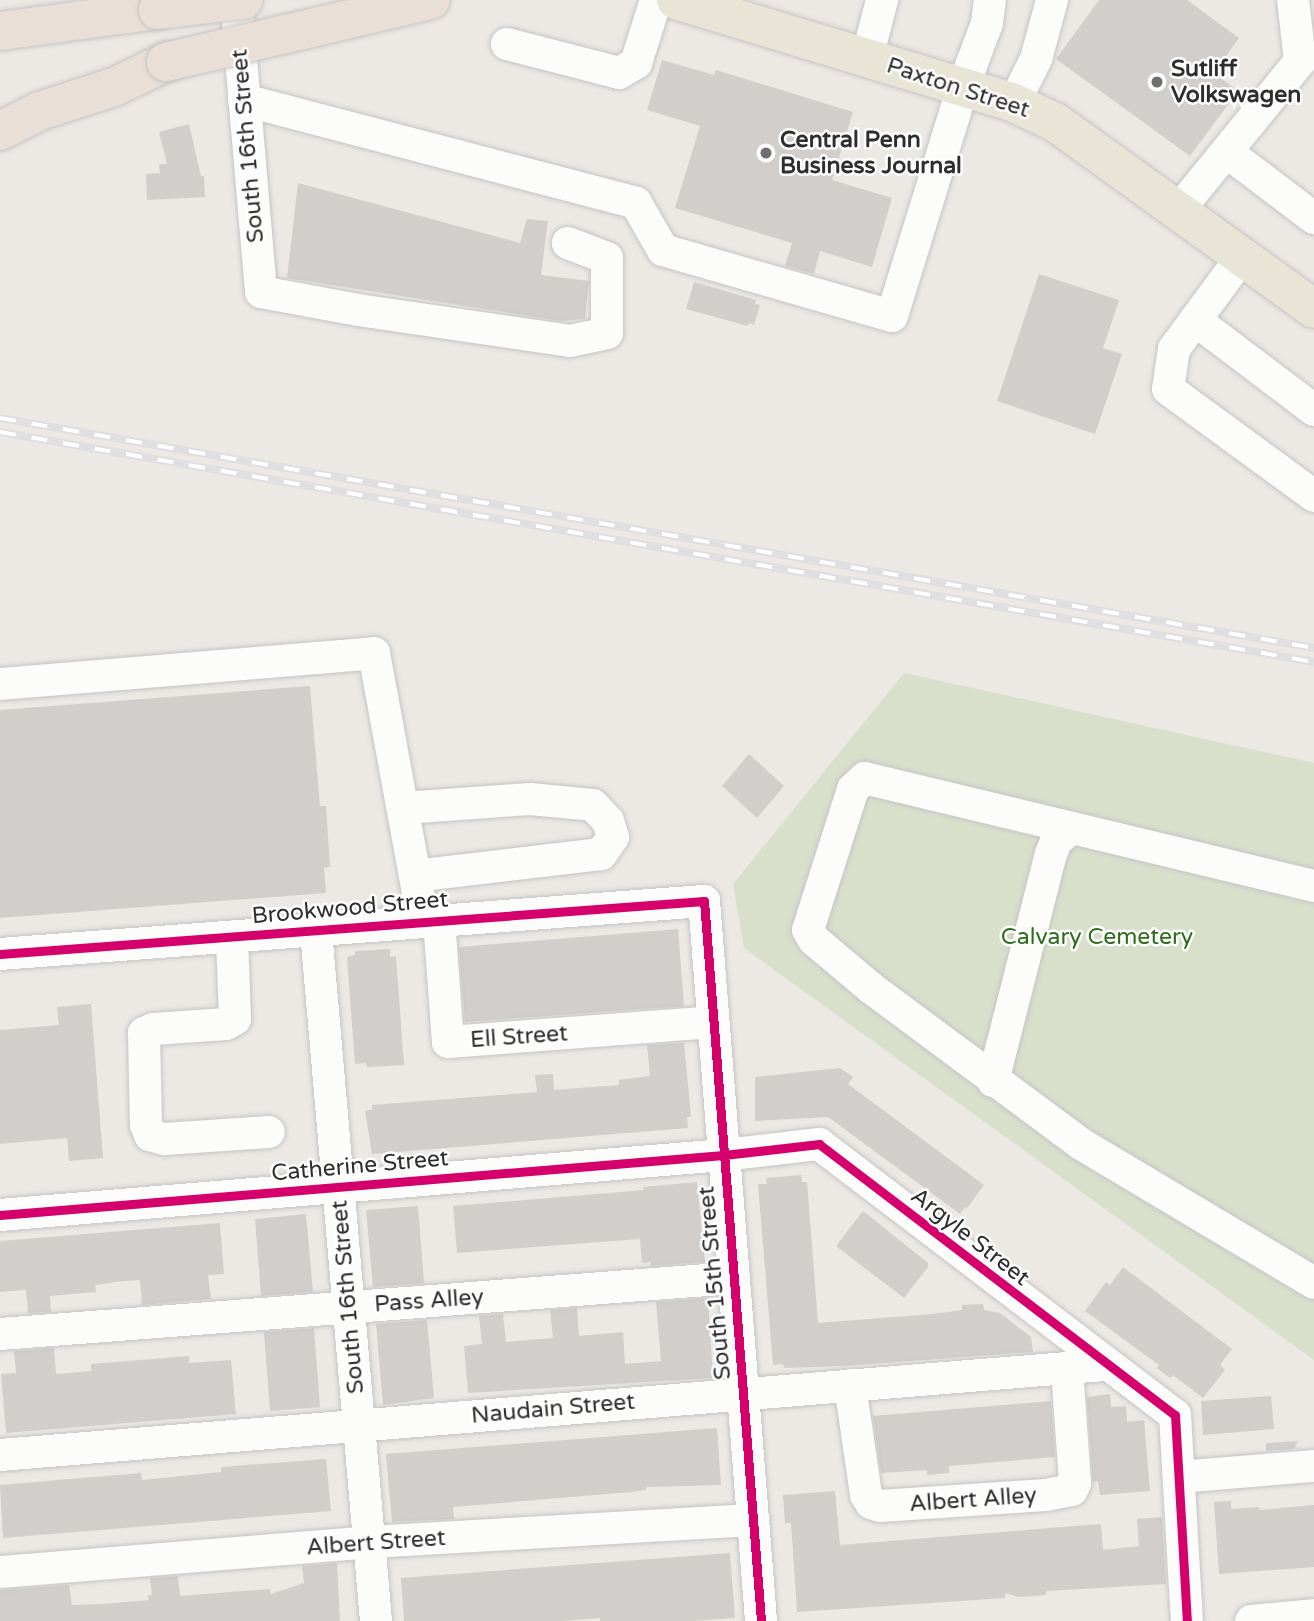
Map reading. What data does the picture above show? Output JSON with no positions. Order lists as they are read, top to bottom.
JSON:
{
  "streets": {
    "main road": ["Paxton Street"],
    "street": [
      "South 16th Street",
      "Brookwood Street",
      "Ell Street",
      "Catherine Street",
      "Argyle Street",
      "South 15th Street",
      "Pass Alley",
      "Naudain Street",
      "Albert Alley",
      "Albert Street"
    ]
  },
  "crossings": [
    ["South 16th Street", "Brookwood Street"],
    ["South 16th Street", "Catherine Street"],
    ["South 16th Street", "Pass Alley"],
    ["South 16th Street", "Naudain Street"],
    ["South 16th Street", "Albert Street"],
    ["Brookwood Street", "Ell Street"],
    ["Brookwood Street", "South 15th Street"],
    ["Ell Street", "South 15th Street"],
    ["Catherine Street", "Argyle Street"],
    ["Catherine Street", "South 15th Street"],
    ["Argyle Street", "South 15th Street"],
    ["Argyle Street", "Naudain Street"],
    ["South 15th Street", "Pass Alley"],
    ["South 15th Street", "Naudain Street"],
    ["South 15th Street", "Albert Street"],
    ["Naudain Street", "Albert Alley"]
  ],
  "parks": ["Calvary Cemetery"],
  "places": ["Sutliff Volkswagen", "Central Penn Business Journal"]
}
